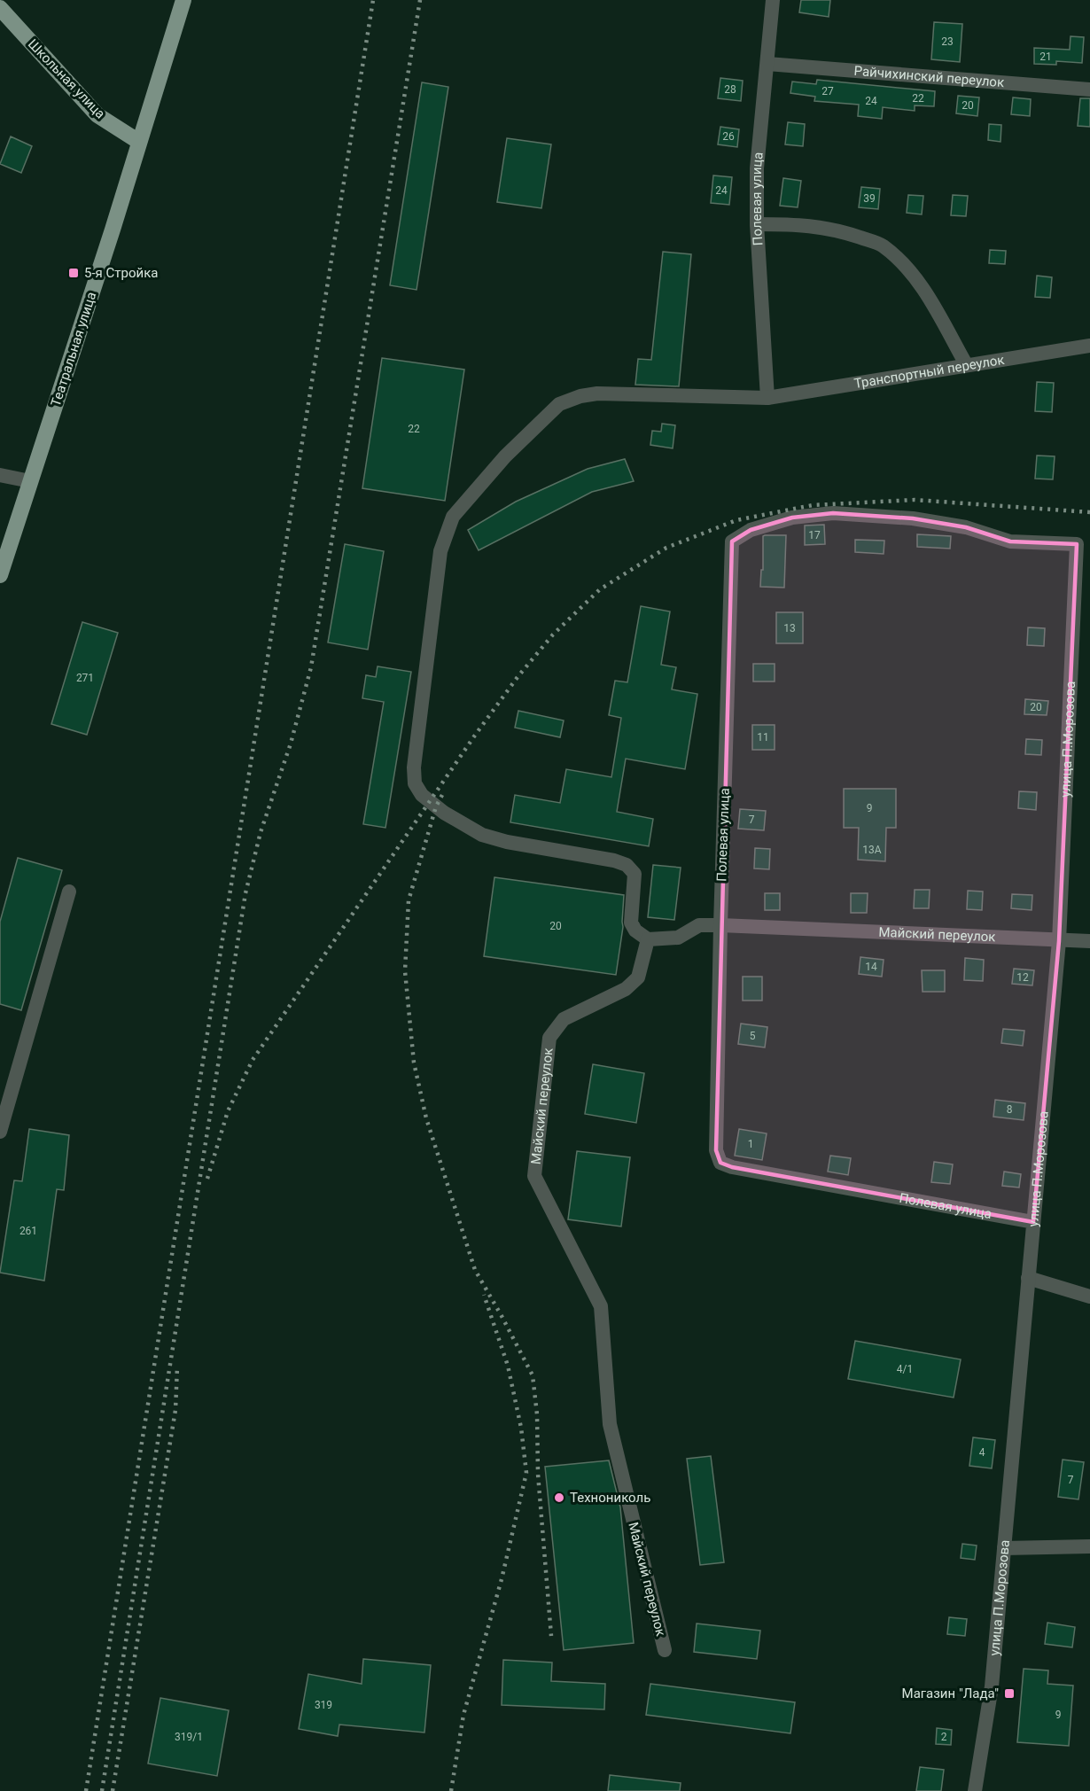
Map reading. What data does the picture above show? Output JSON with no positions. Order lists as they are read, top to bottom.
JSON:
{
  "streets": {
    "main road": ["Школьная улица", "Театральная улица"],
    "street": [
      "Райчихинский переулок",
      "Полевая улица",
      "Транспортный переулок",
      "улица П.Морозова",
      "Майский переулок"
    ]
  },
  "crossings": [
    ["Райчихинский переулок", "Полевая улица"],
    ["Школьная улица", "Театральная улица"],
    ["Полевая улица", "Транспортный переулок"],
    ["Полевая улица", "улица П.Морозова"],
    ["Полевая улица", "Майский переулок"],
    ["Транспортный переулок", "Майский переулок"],
    ["улица П.Морозова", "Майский переулок"]
  ],
  "places": {
    "transit": ["5-я Стройка", "Магазин \"Лада\""],
    "other": ["Технониколь"]
  },
  "house_numbers": [
    "23",
    "21",
    "28",
    "27",
    "22",
    "24",
    "20",
    "26",
    "24",
    "39",
    "22",
    "17",
    "13",
    "271",
    "20",
    "11",
    "9",
    "7",
    "13А",
    "20",
    "14",
    "12",
    "5",
    "8",
    "1",
    "261",
    "4/1",
    "4",
    "7",
    "319",
    "9",
    "319/1",
    "2"
  ]
}
